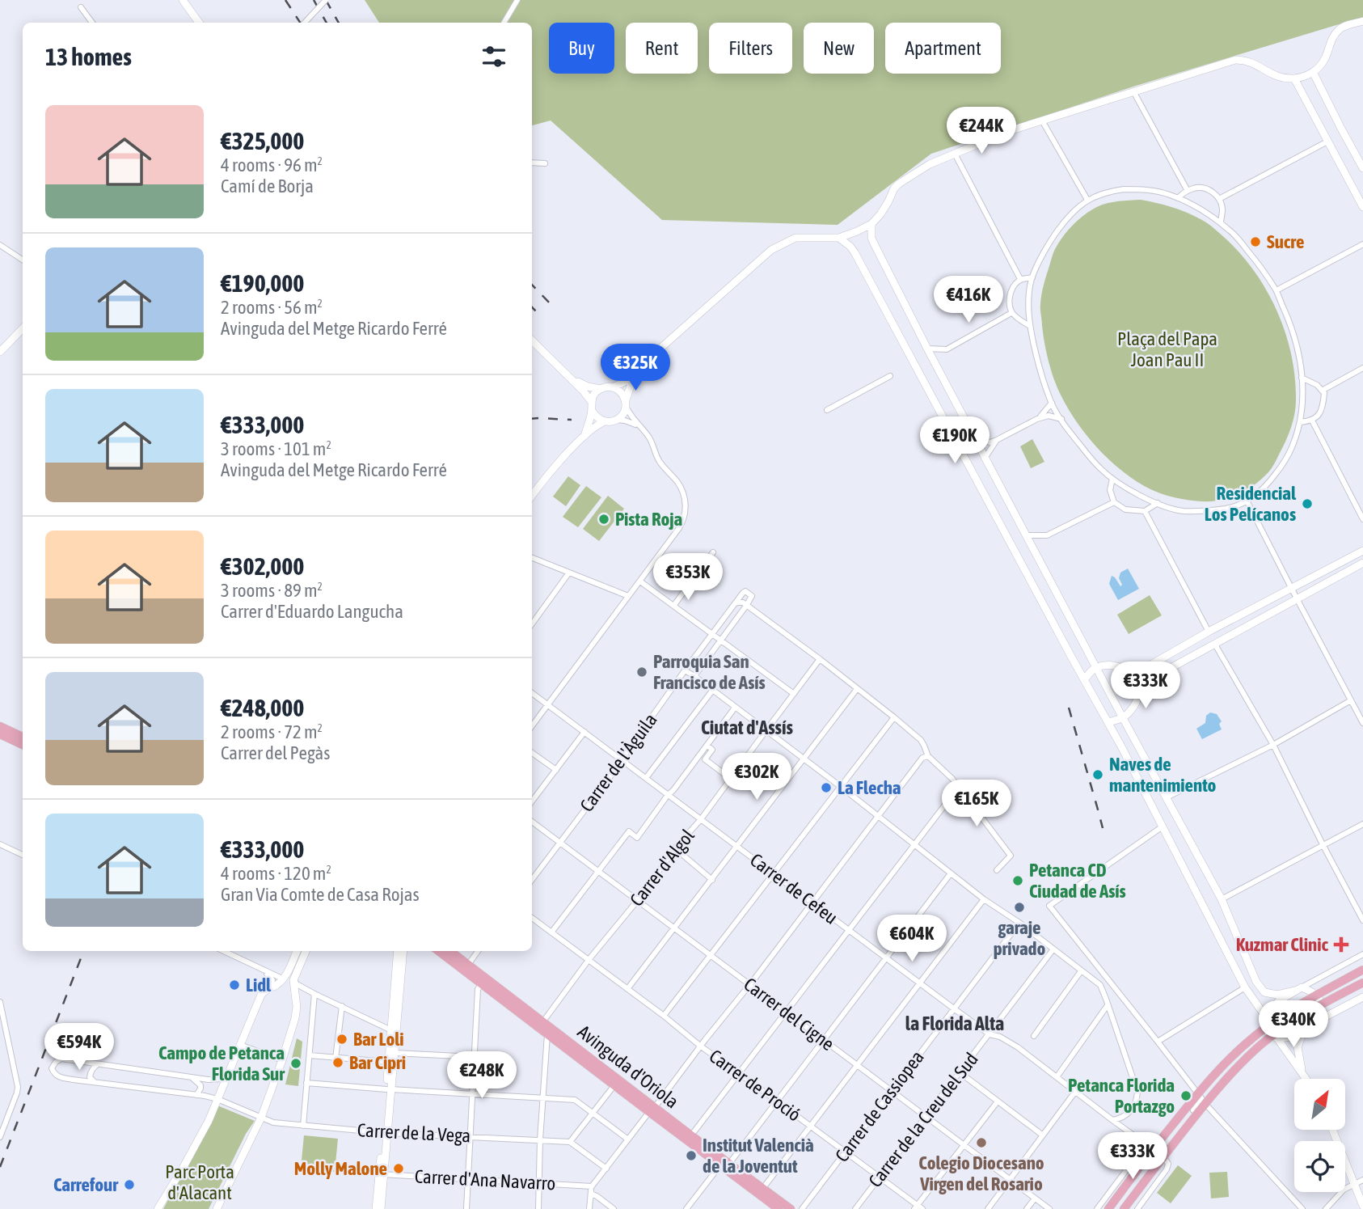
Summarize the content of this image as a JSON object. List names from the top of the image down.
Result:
{
  "streets": {
    "main road": ["Avinguda d'Oriola"],
    "street": [
      "Carrer de l'Àguila",
      "Carrer d'Algol",
      "Carrer de Cefeu",
      "Carrer del Cigne",
      "Carrer de Proció",
      "Carrer de Cassiopea",
      "Carrer de la Creu del Sud",
      "Carrer de la Vega",
      "Carrer d'Ana Navarro"
    ]
  },
  "crossings": [
    ["Carrer de l'Àguila", "Carrer de Cefeu"],
    ["Carrer de l'Àguila", "Carrer del Cigne"],
    ["Carrer d'Algol", "Carrer de Cefeu"],
    ["Carrer d'Algol", "Carrer del Cigne"],
    ["Carrer d'Algol", "Avinguda d'Oriola"],
    ["Carrer d'Algol", "Carrer de Proció"],
    ["Carrer de Cefeu", "Carrer de Cassiopea"],
    ["Carrer de Cefeu", "Carrer de la Creu del Sud"],
    ["Carrer del Cigne", "Carrer de Cassiopea"],
    ["Carrer del Cigne", "Carrer de la Creu del Sud"],
    ["Carrer de Proció", "Carrer de Cassiopea"],
    ["Carrer de Proció", "Carrer de la Creu del Sud"]
  ],
  "districts": ["Ciutat d'Assís", "la Florida Alta"],
  "parks": ["Plaça del Papa Joan Pau II", "Parc Porta d'Alacant"],
  "places": {
    "other": [
      "Sucre",
      "Residencial Los Pelícanos",
      "Pista Roja",
      "Parroquia San Francisco de Asís",
      "Naves de mantenimiento",
      "La Flecha",
      "Petanca CD Ciudad de Asís",
      "garaje privado",
      "Lidl",
      "Bar Loli",
      "Bar Cipri",
      "Campo de Petanca Florida Sur",
      "Petanca Florida Portazgo",
      "Colegio Diocesano Virgen del Rosario",
      "Institut Valencià de la Joventut",
      "Molly Malone",
      "Carrefour"
    ],
    "health": ["Kuzmar Clinic"]
  },
  "north": "top right",
  "page": {
    "chip": [
      "Buy",
      "Rent",
      "Filters",
      "New",
      "Apartment"
    ],
    "heading": "13 homes",
    "list": [
      {
        "name": "€325,000",
        "note": "4 rooms · 96 m² · Camí de Borja"
      },
      {
        "name": "€190,000",
        "note": "2 rooms · 56 m² · Avinguda del Metge Ricardo Ferré"
      },
      {
        "name": "€333,000",
        "note": "3 rooms · 101 m² · Avinguda del Metge Ricardo Ferré"
      },
      {
        "name": "€302,000",
        "note": "3 rooms · 89 m² · Carrer d'Eduardo Langucha"
      },
      {
        "name": "€248,000",
        "note": "2 rooms · 72 m² · Carrer del Pegàs"
      },
      {
        "name": "€333,000",
        "note": "4 rooms · 120 m² · Gran Via Comte de Casa Rojas"
      }
    ],
    "price": [
      "€244K",
      "€416K",
      "€325K",
      "€190K",
      "€353K",
      "€333K",
      "€302K",
      "€165K",
      "€604K",
      "€340K",
      "€594K",
      "€248K",
      "€333K"
    ]
  }
}
